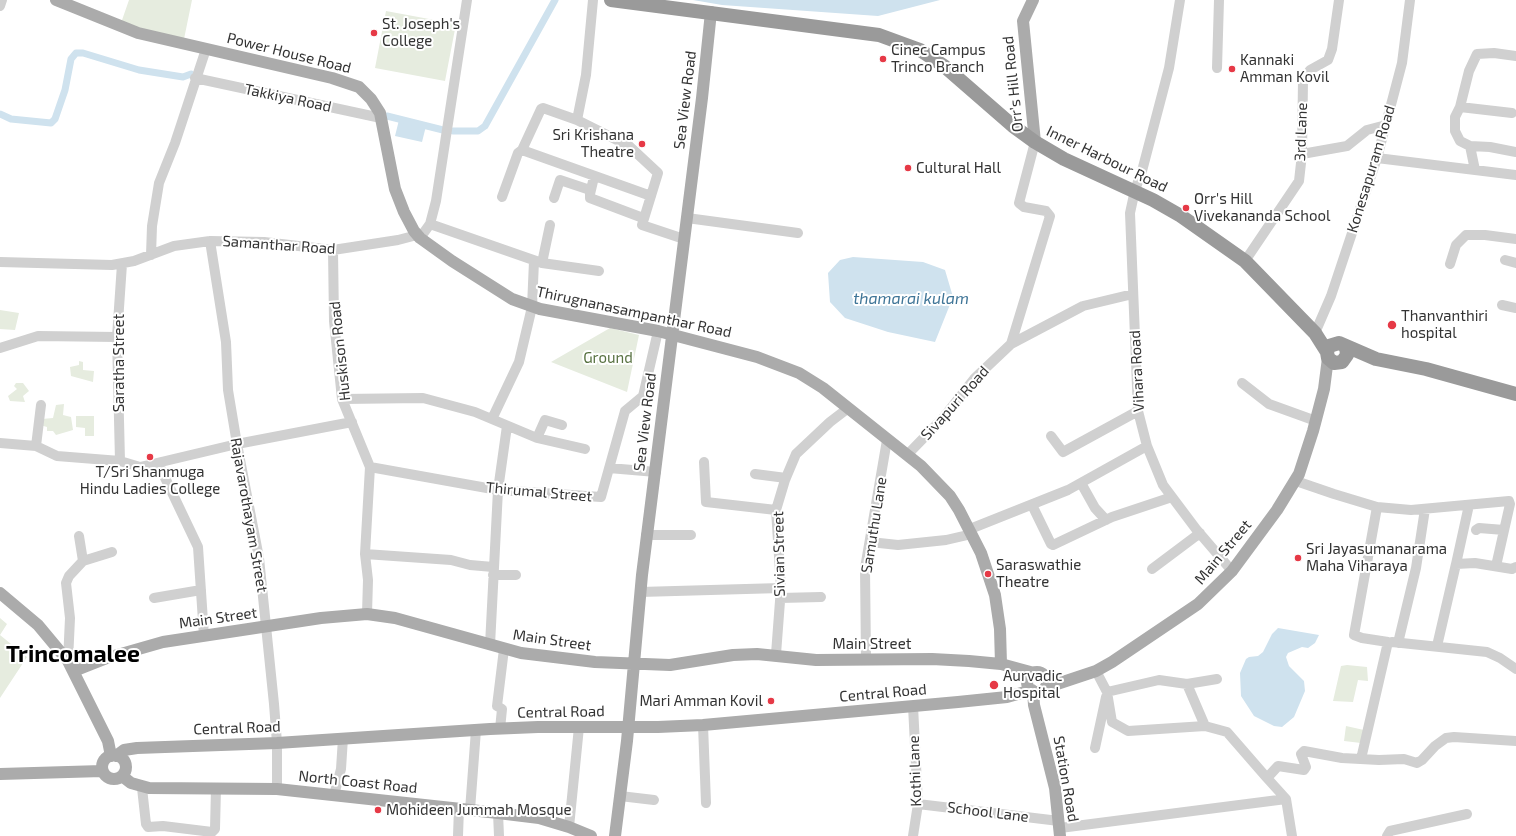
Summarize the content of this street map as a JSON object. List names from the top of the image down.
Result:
{
  "streets": {
    "highway": ["Inner Harbour Road"],
    "main road": [
      "Power House Road",
      "Orr’s Hill Road",
      "Sea View Road",
      "Thirugnanasampanthar Road",
      "Main Street",
      "Central Road",
      "Station Road",
      "North Coast Road"
    ],
    "street": [
      "Takkiya Road",
      "3rd Lane",
      "Konesapuram Road",
      "Samanthar Road",
      "Huskison Road",
      "Saratha Street",
      "Vihara Road",
      "Sivapuri Road",
      "Thirumal Street",
      "Rajavarothayam Street",
      "Samuthu Lane",
      "Sivian Street",
      "Kothi Lane",
      "School Lane"
    ]
  },
  "crossings": [
    ["Power House Road", "Takkiya Road"],
    ["Power House Road", "Samanthar Road"],
    ["Power House Road", "Thirugnanasampanthar Road"],
    ["Orr’s Hill Road", "Inner Harbour Road"],
    ["Sea View Road", "Inner Harbour Road"],
    ["Sea View Road", "Thirugnanasampanthar Road"],
    ["Sea View Road", "Main Street"],
    ["Sea View Road", "Central Road"],
    ["3rd Lane", "Inner Harbour Road"],
    ["Inner Harbour Road", "Konesapuram Road"],
    ["Inner Harbour Road", "Vihara Road"],
    ["Inner Harbour Road", "Main Street"],
    ["Samanthar Road", "Thirugnanasampanthar Road"],
    ["Samanthar Road", "Huskison Road"],
    ["Samanthar Road", "Saratha Street"],
    ["Samanthar Road", "Rajavarothayam Street"],
    ["Thirugnanasampanthar Road", "Sivapuri Road"],
    ["Thirugnanasampanthar Road", "Thirumal Street"],
    ["Thirugnanasampanthar Road", "Samuthu Lane"],
    ["Thirugnanasampanthar Road", "Main Street"],
    ["Thirugnanasampanthar Road", "Sivian Street"],
    ["Huskison Road", "Thirumal Street"],
    ["Huskison Road", "Main Street"],
    ["Vihara Road", "Sivapuri Road"],
    ["Vihara Road", "Main Street"],
    ["Rajavarothayam Street", "Main Street"],
    ["Rajavarothayam Street", "Central Road"],
    ["Rajavarothayam Street", "North Coast Road"],
    ["Samuthu Lane", "Main Street"],
    ["Main Street", "Sivian Street"],
    ["Main Street", "Central Road"],
    ["Main Street", "Station Road"],
    ["Central Road", "Kothi Lane"],
    ["Central Road", "Station Road"],
    ["Central Road", "North Coast Road"],
    ["Kothi Lane", "School Lane"],
    ["Station Road", "School Lane"]
  ],
  "districts": ["Trincomalee"],
  "water": ["thamarai kulam"],
  "parks": ["Ground"],
  "places": [
    "St. Joseph's College",
    "Cinec Campus Trinco Branch",
    "Kannaki Amman Kovil",
    "Sri Krishana Theatre",
    "Cultural Hall",
    "Orr's Hill Vivekananda School",
    "Thanvanthiri hospital",
    "T/Sri Shanmuga Hindu Ladies College",
    "Sri Jayasumanarama Maha Viharaya",
    "Saraswathie Theatre",
    "Aurvadic Hospital",
    "Mari Amman Kovil",
    "Mohideen Jummah Mosque"
  ]
}
